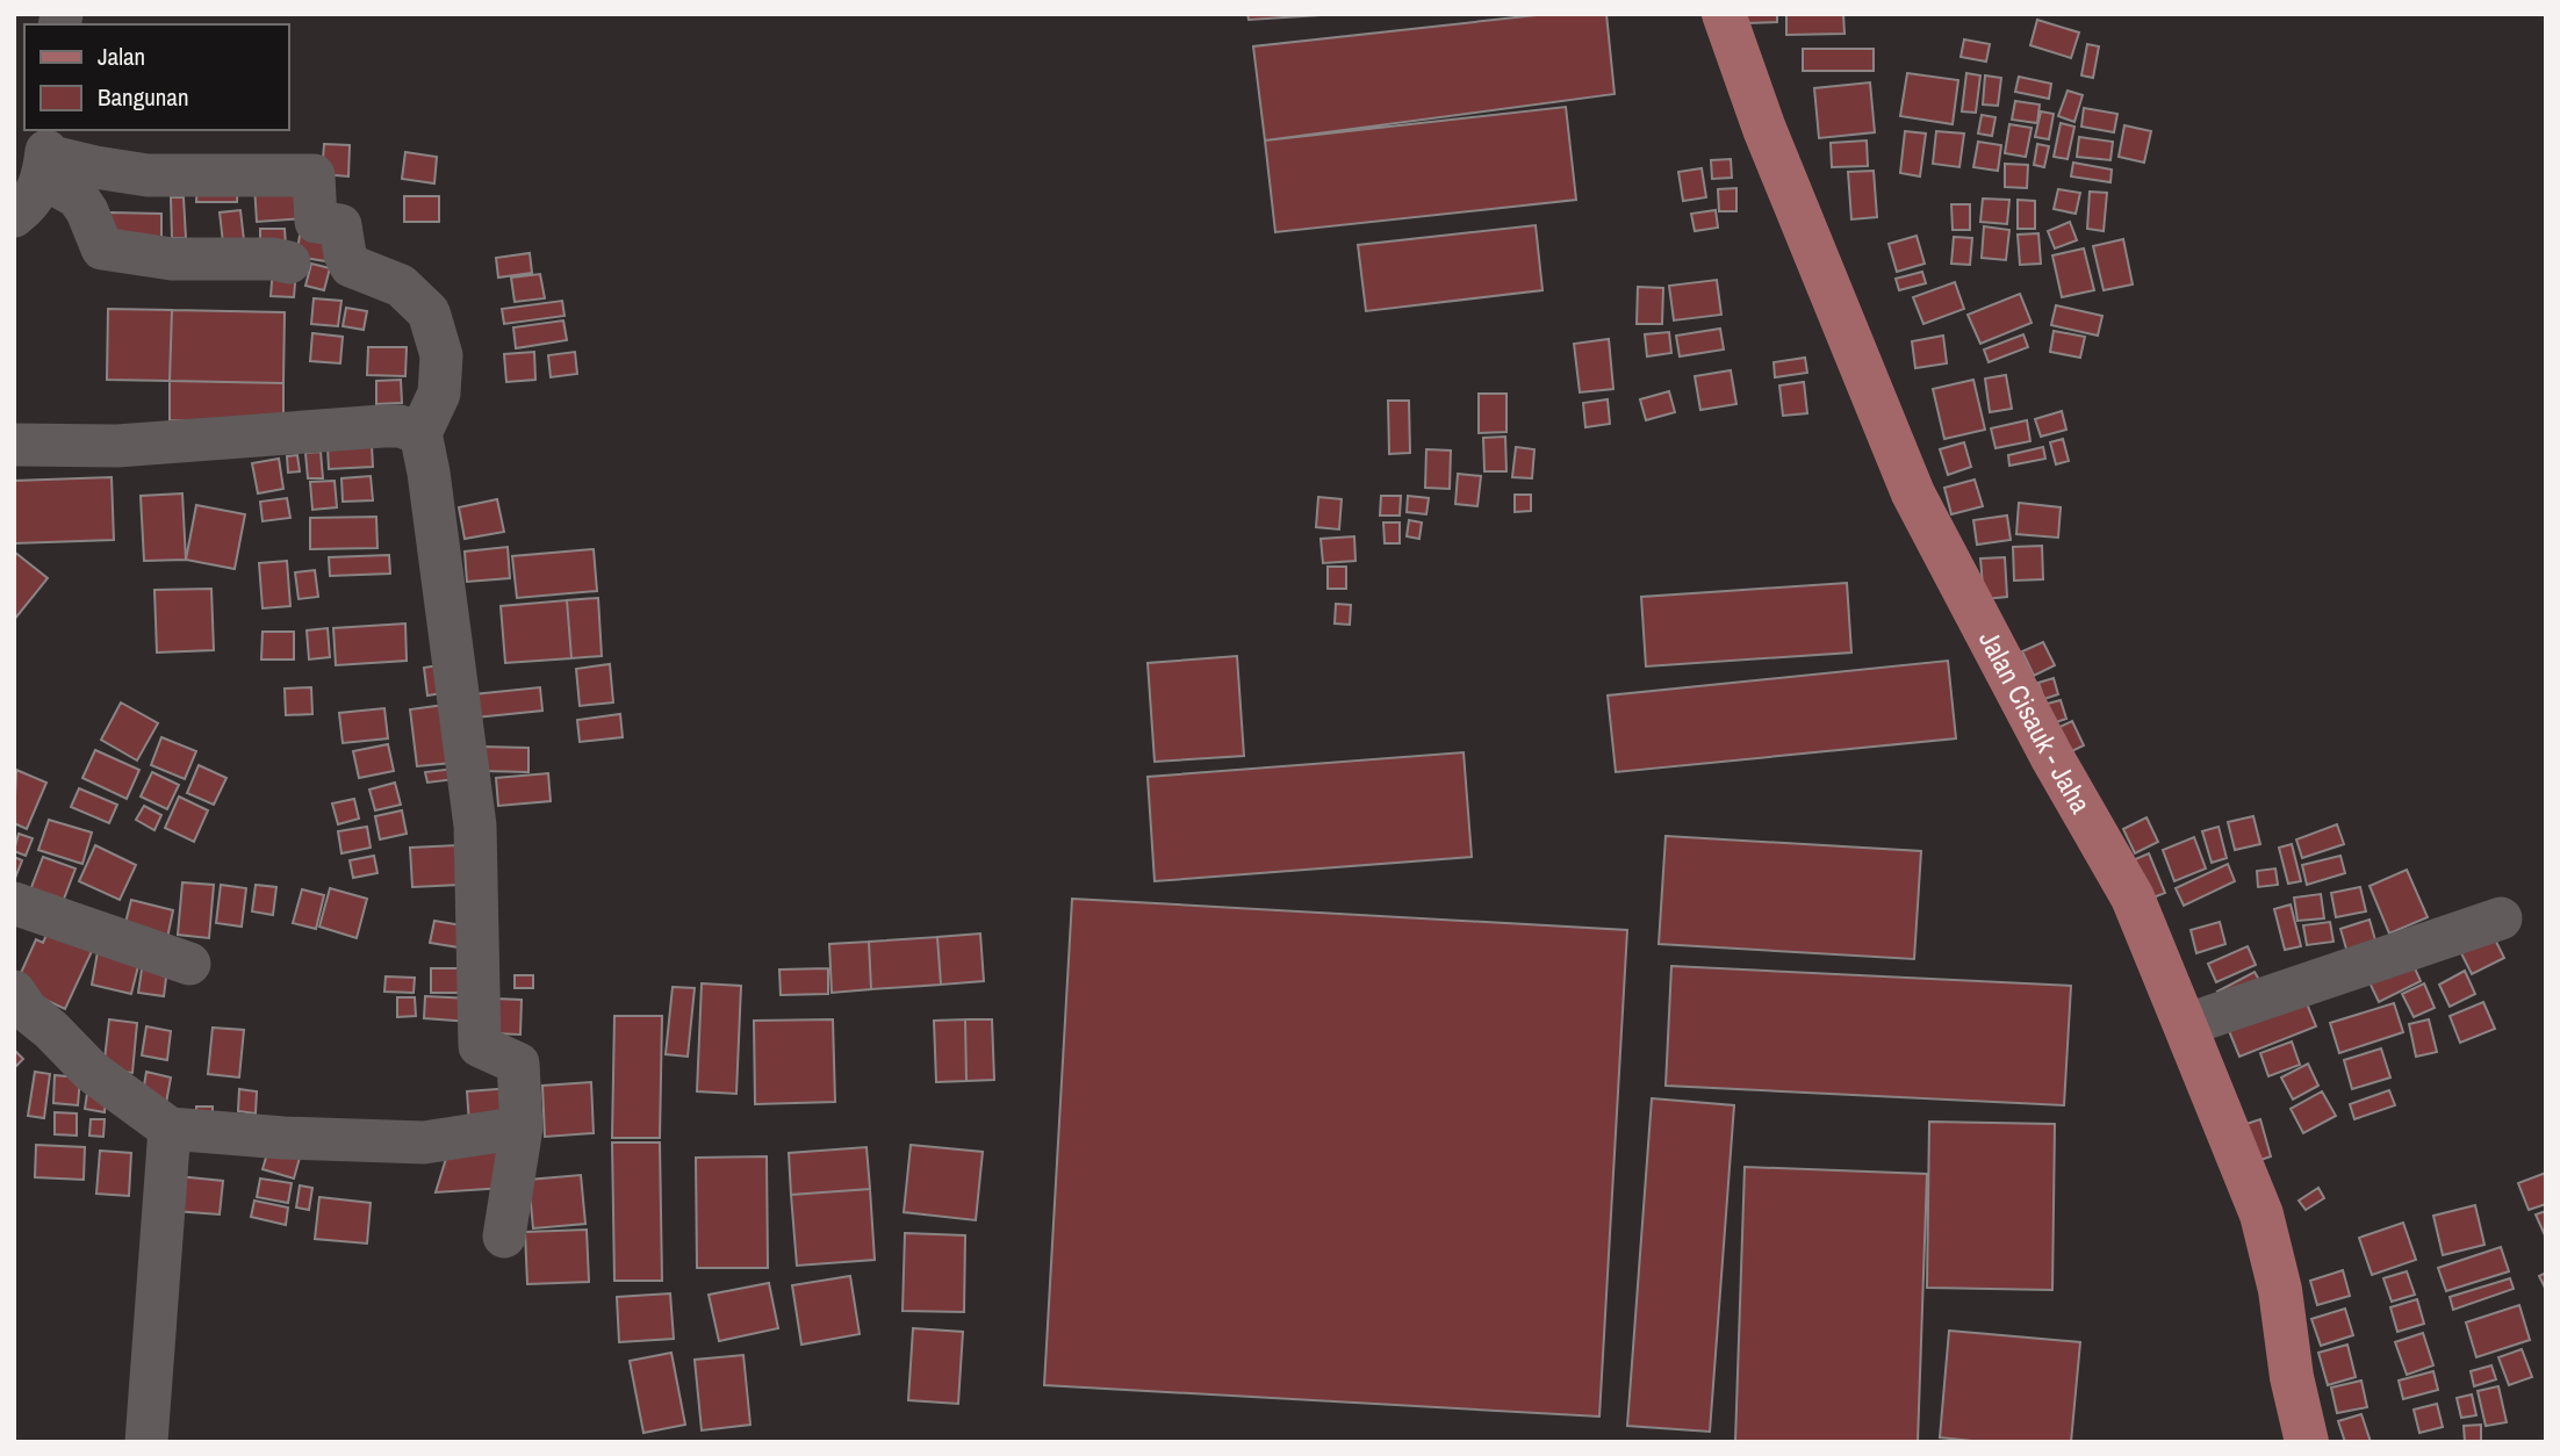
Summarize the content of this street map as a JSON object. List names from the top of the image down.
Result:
{
  "streets": {
    "main road": ["Jalan Cisauk - Jaha"]
  },
  "legend": ["Jalan", "Bangunan"]
}
